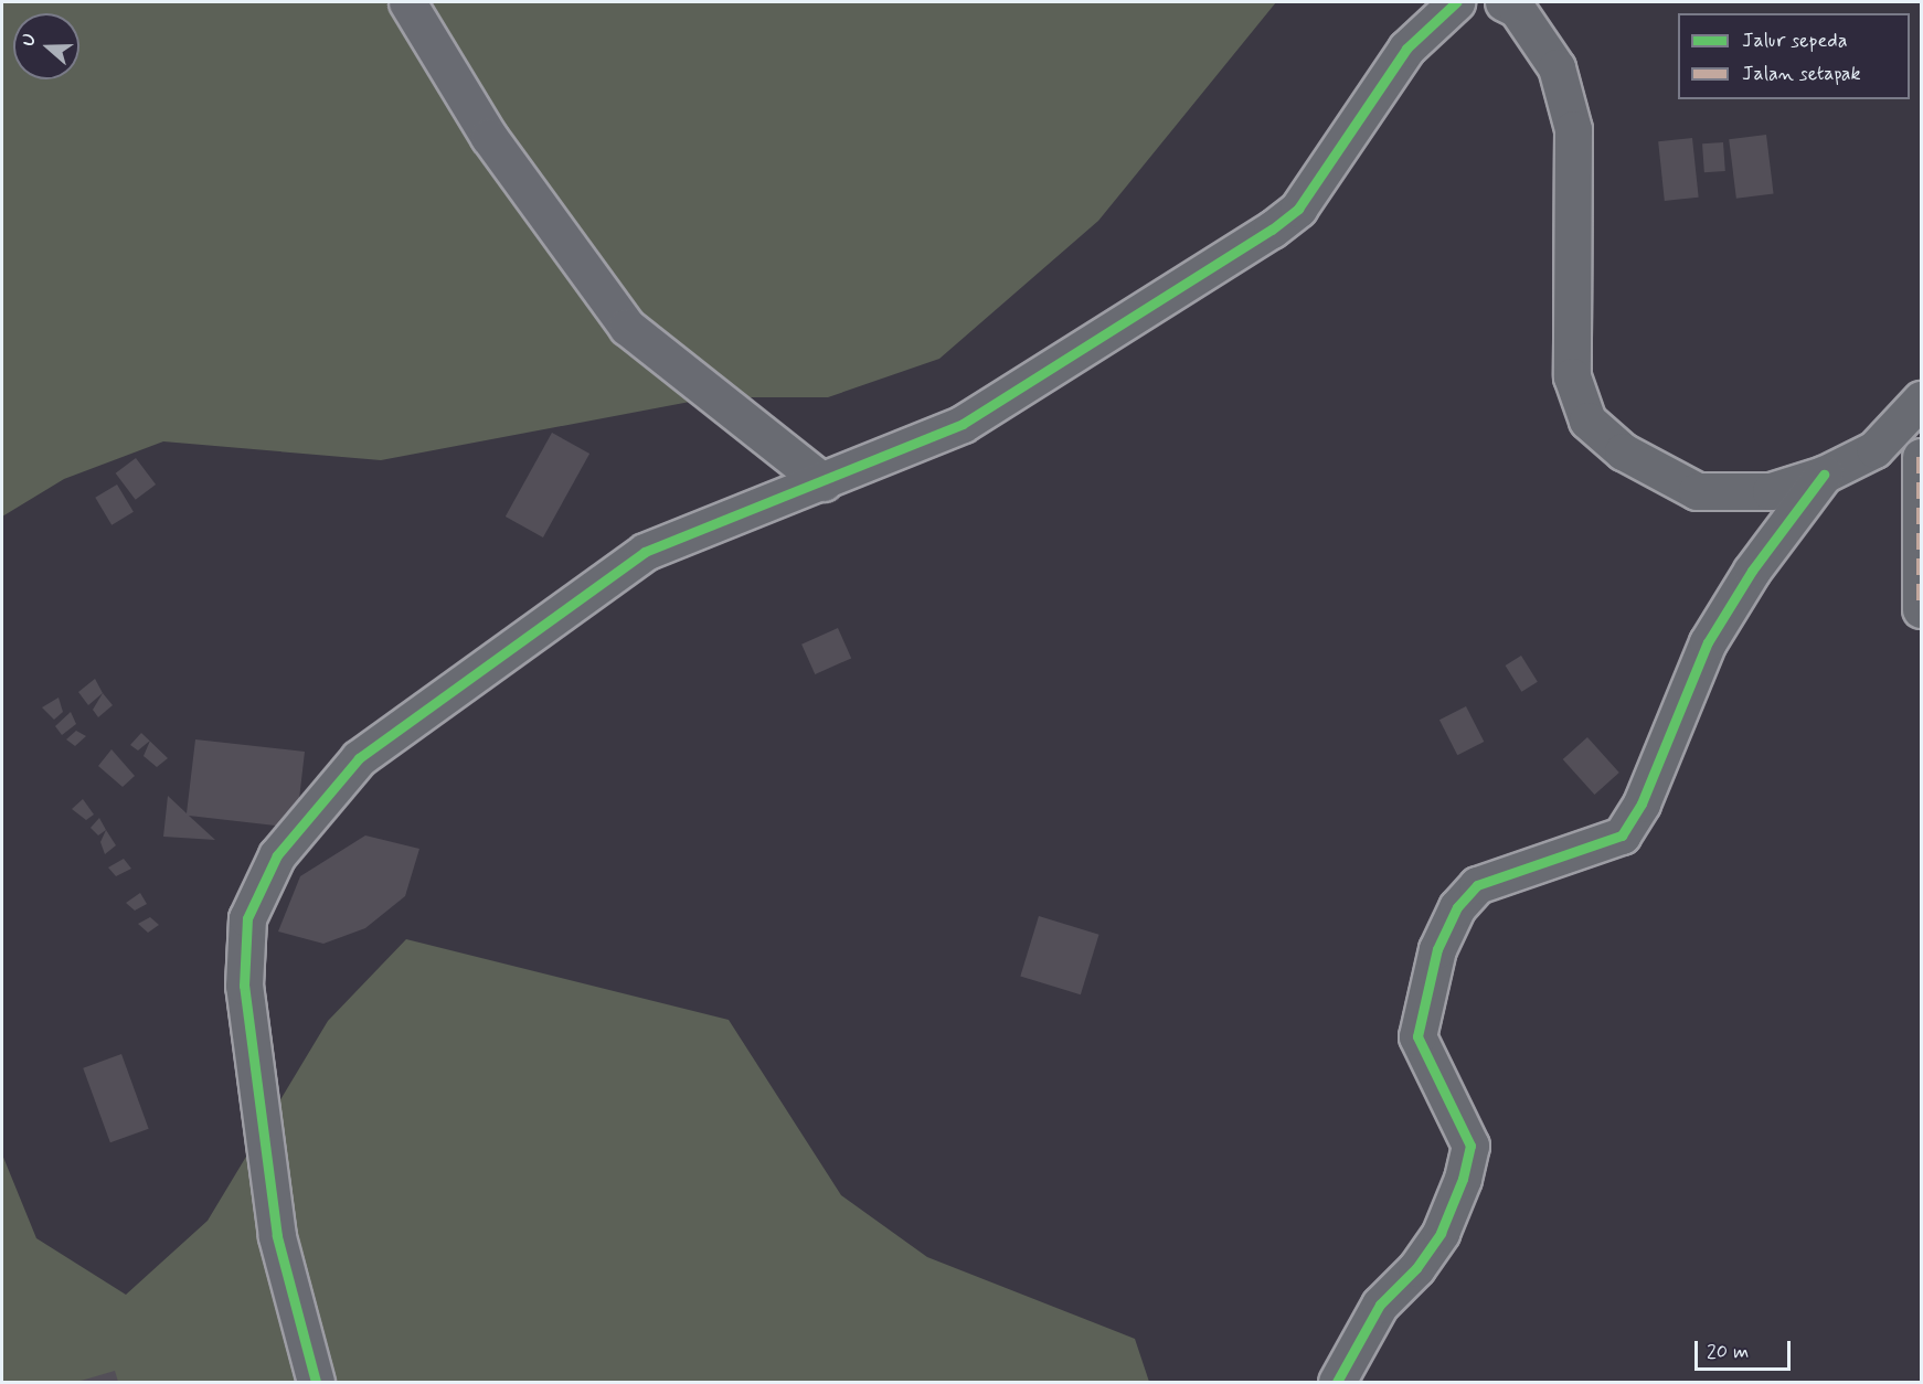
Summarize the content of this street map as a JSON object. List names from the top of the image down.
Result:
{
  "legend": ["Jalur sepeda", "Jalan setapak"],
  "scale_bar": "20 m",
  "north": "left"
}
